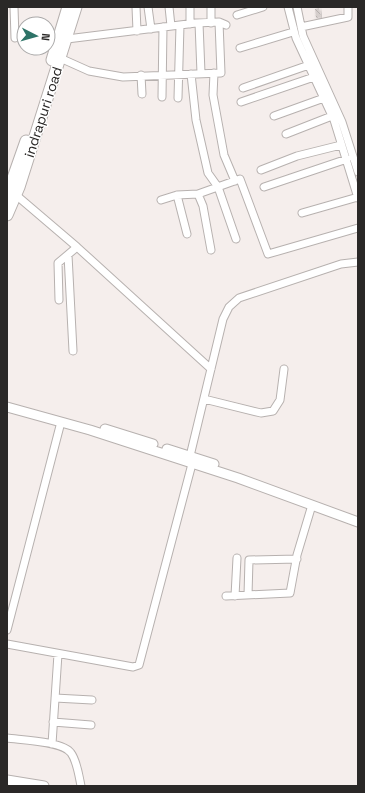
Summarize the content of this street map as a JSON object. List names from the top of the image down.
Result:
{
  "streets": {
    "main road": ["indrapuri road"]
  },
  "north": "right"
}
